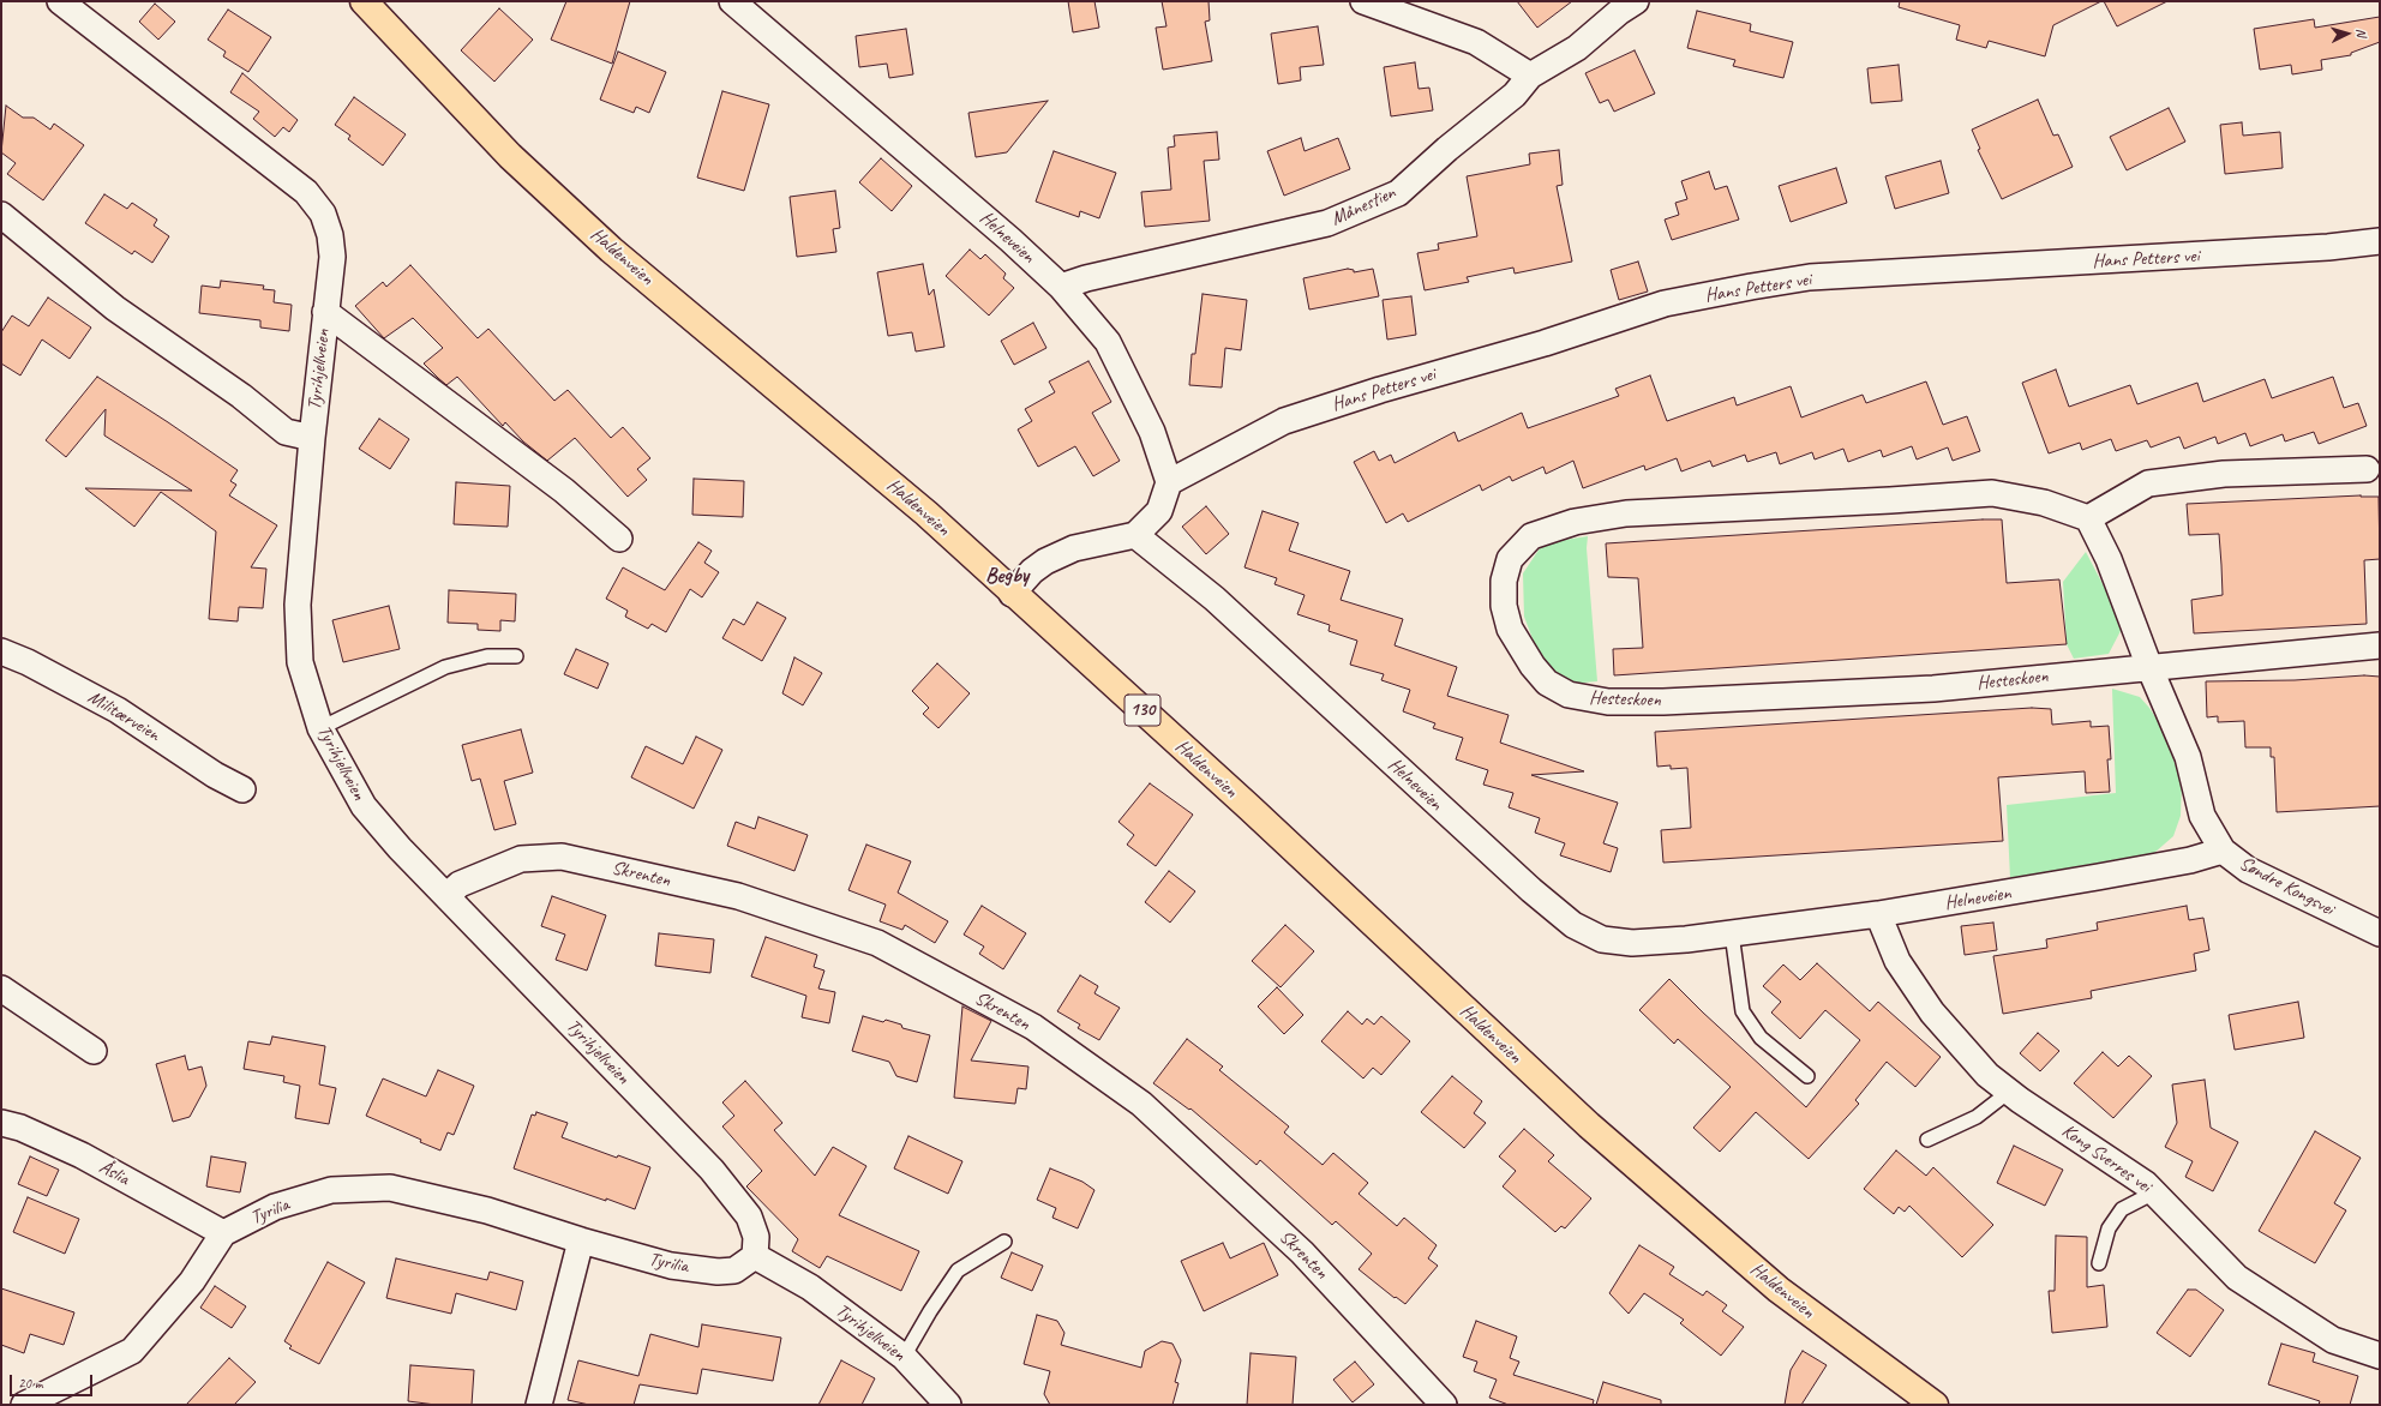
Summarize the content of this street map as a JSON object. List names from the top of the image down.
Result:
{
  "streets": {
    "main road": ["Haldenveien", "130"],
    "street": [
      "Månestien",
      "Helneveien",
      "Hans Petters vei",
      "Tyrihjellveien",
      "Hesteskoen",
      "Militærveien",
      "Skrenten",
      "Søndre Kongsvei",
      "Kong Sverres vei",
      "Åslia",
      "Tyrilia"
    ]
  },
  "crossings": [
    ["Månestien", "Helneveien"],
    ["Helneveien", "Hans Petters vei"],
    ["Helneveien", "Søndre Kongsvei"],
    ["Helneveien", "Kong Sverres vei"],
    ["Tyrihjellveien", "Skrenten"],
    ["Tyrihjellveien", "Tyrilia"],
    ["Åslia", "Tyrilia"]
  ],
  "districts": ["Begby"],
  "scale_bar": "20 m",
  "north": "right"
}
